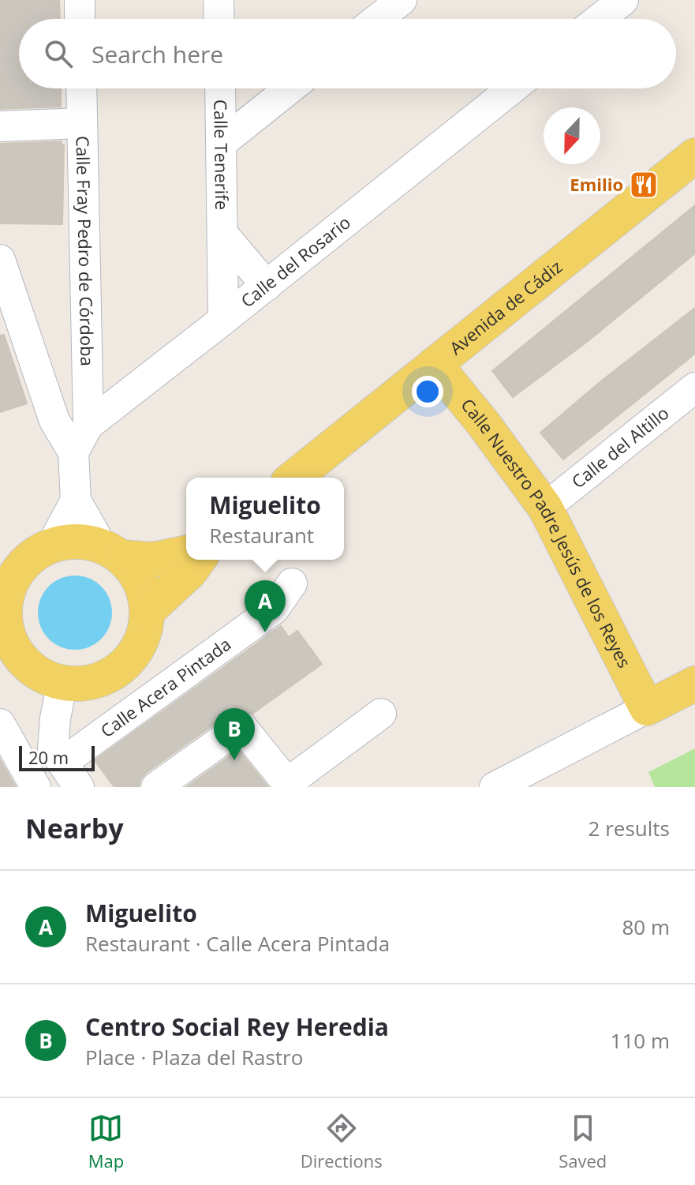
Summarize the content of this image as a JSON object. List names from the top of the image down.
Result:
{
  "streets": {
    "main road": ["Avenida de Cádiz", "Calle Nuestro Padre Jesús de los Reyes"],
    "street": [
      "Calle Tenerife",
      "Calle Fray Pedro de Córdoba",
      "Calle del Rosario",
      "Calle del Altillo",
      "Calle Acera Pintada"
    ]
  },
  "crossings": [
    ["Calle Tenerife", "Calle del Rosario"],
    ["Calle Fray Pedro de Córdoba", "Calle del Rosario"],
    ["Avenida de Cádiz", "Calle Nuestro Padre Jesús de los Reyes"],
    ["Calle del Altillo", "Calle Nuestro Padre Jesús de los Reyes"]
  ],
  "places": {
    "restaurant": ["Emilio"]
  },
  "scale_bar": "20 m",
  "north": "bottom",
  "page": {
    "search": "Search here",
    "popup": ["Miguelito", "Restaurant"],
    "pins": ["A", "B"],
    "scale": "20 m",
    "heading": ["Nearby", "2 results"],
    "list": [
      {
        "mark": "A",
        "name": "Miguelito",
        "note": "Restaurant · Calle Acera Pintada",
        "value": "80 m"
      },
      {
        "mark": "B",
        "name": "Centro Social Rey Heredia",
        "note": "Place · Plaza del Rastro",
        "value": "110 m"
      }
    ],
    "nav": ["Map", "Directions", "Saved"]
  }
}
